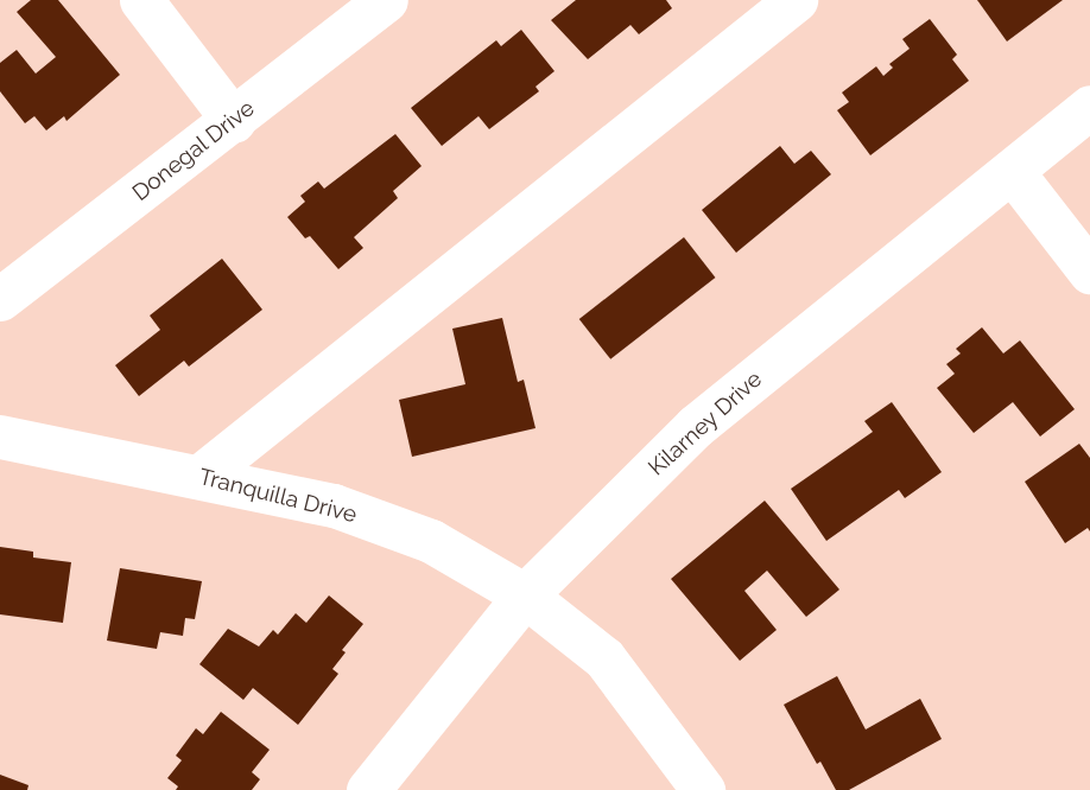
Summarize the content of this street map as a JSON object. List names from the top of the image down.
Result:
{
  "streets": {
    "street": ["Donegal Drive", "Kilarney Drive", "Tranquilla Drive"]
  },
  "crossings": [
    ["Kilarney Drive", "Tranquilla Drive"]
  ]
}
